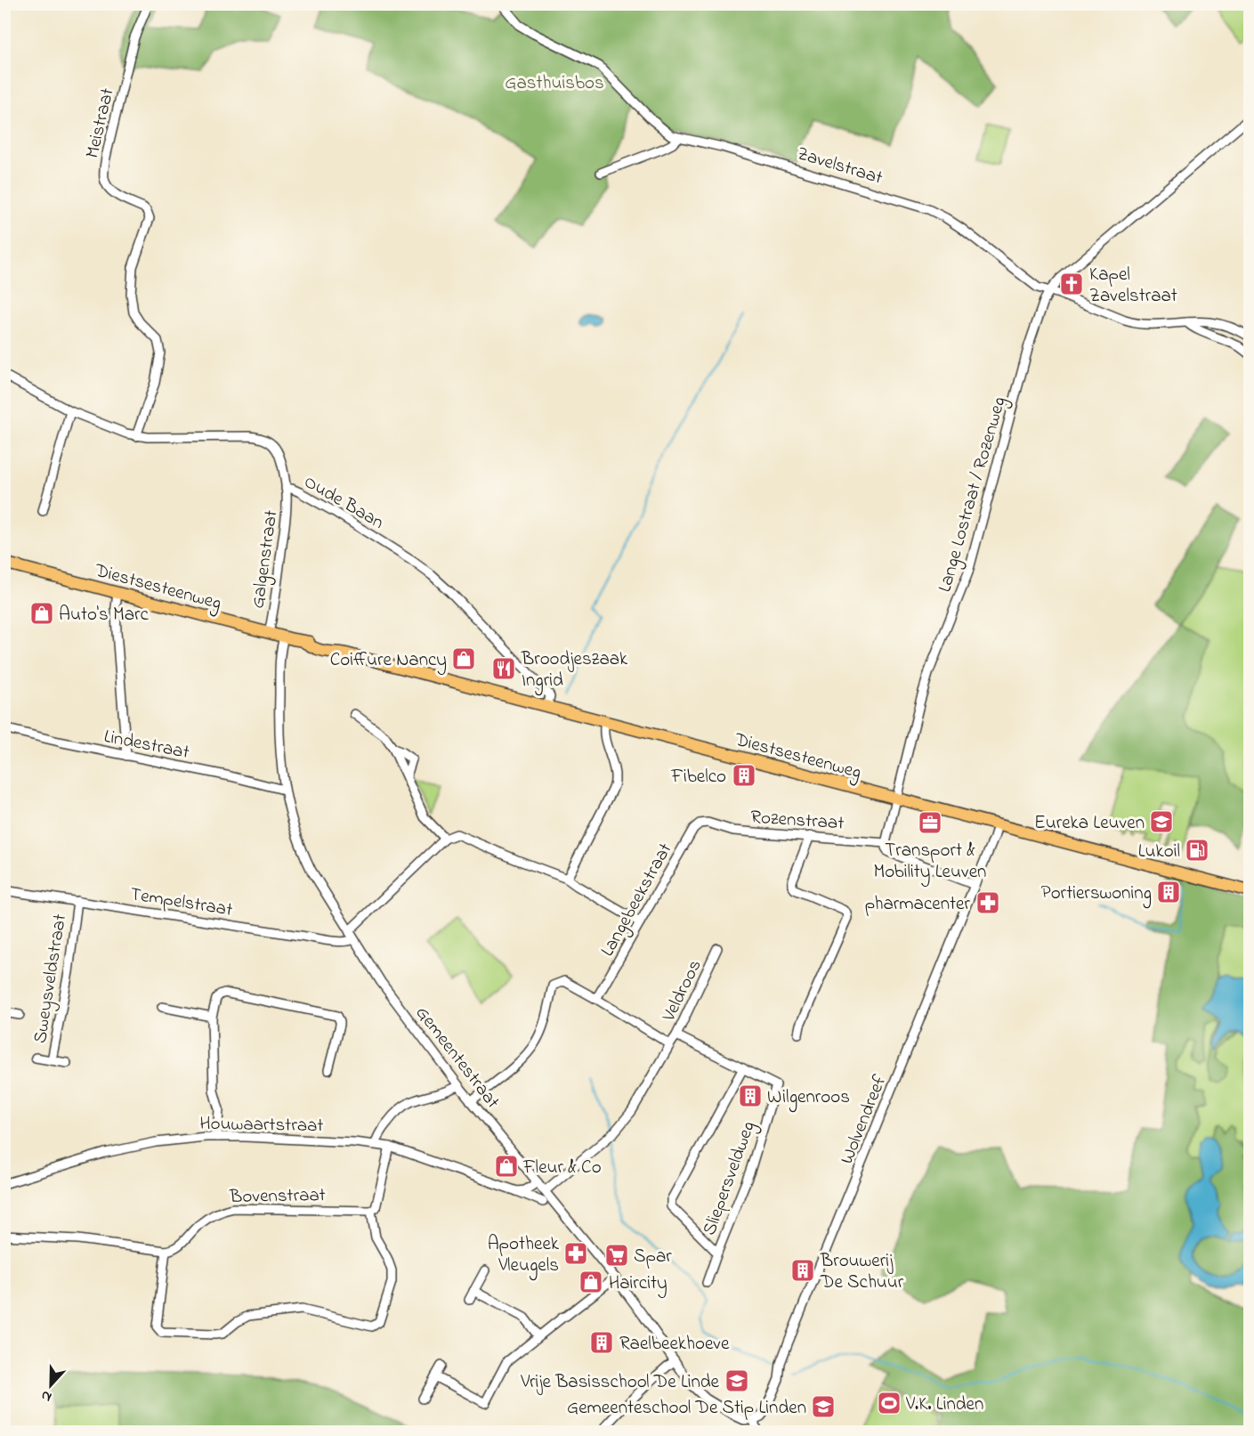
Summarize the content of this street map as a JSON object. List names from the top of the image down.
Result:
{
  "streets": {
    "main road": ["Diestsesteenweg"],
    "street": [
      "Meistraat",
      "Zavelstraat",
      "Lange Lostraat / Rozenweg",
      "Oude Baan",
      "Galgenstraat",
      "Lindestraat",
      "Rozenstraat",
      "Langebeekstraat",
      "Tempelstraat",
      "Sweysveldstraat",
      "Veldroos",
      "Gemeentestraat",
      "Wolvendreef",
      "Houwaartstraat",
      "Sliepersveldweg",
      "Bovenstraat"
    ]
  },
  "crossings": [
    ["Meistraat", "Oude Baan"],
    ["Zavelstraat", "Lange Lostraat / Rozenweg"],
    ["Lange Lostraat / Rozenweg", "Diestsesteenweg"],
    ["Oude Baan", "Galgenstraat"],
    ["Oude Baan", "Diestsesteenweg"],
    ["Galgenstraat", "Diestsesteenweg"],
    ["Diestsesteenweg", "Gemeentestraat"],
    ["Diestsesteenweg", "Wolvendreef"],
    ["Lindestraat", "Gemeentestraat"],
    ["Rozenstraat", "Langebeekstraat"],
    ["Tempelstraat", "Sweysveldstraat"],
    ["Tempelstraat", "Gemeentestraat"],
    ["Veldroos", "Gemeentestraat"],
    ["Gemeentestraat", "Wolvendreef"]
  ],
  "parks": ["Gasthuisbos"],
  "places": {
    "church": ["Kapel Zavelstraat"],
    "shop": [
      "Auto's Marc",
      "Coiffure Nancy",
      "Fleur & Co",
      "Haircity"
    ],
    "restaurant": ["Broodjeszaak Ingrid"],
    "building": [
      "Fibelco",
      "Portierswoning",
      "Wilgenroos",
      "Brouwerij De Schuur",
      "Raelbeekhoeve"
    ],
    "school or university": ["Eureka Leuven", "Vrije Basisschool De Linde", "Gemeenteschool De Stip Linden"],
    "office": ["Transport & Mobility Leuven"],
    "fuel station": ["Lukoil"],
    "pharmacy": ["pharmacenter", "Apotheek Vleugels"],
    "supermarket": ["Spar"],
    "sports": ["V.K. Linden"]
  },
  "north": "bottom"
}
